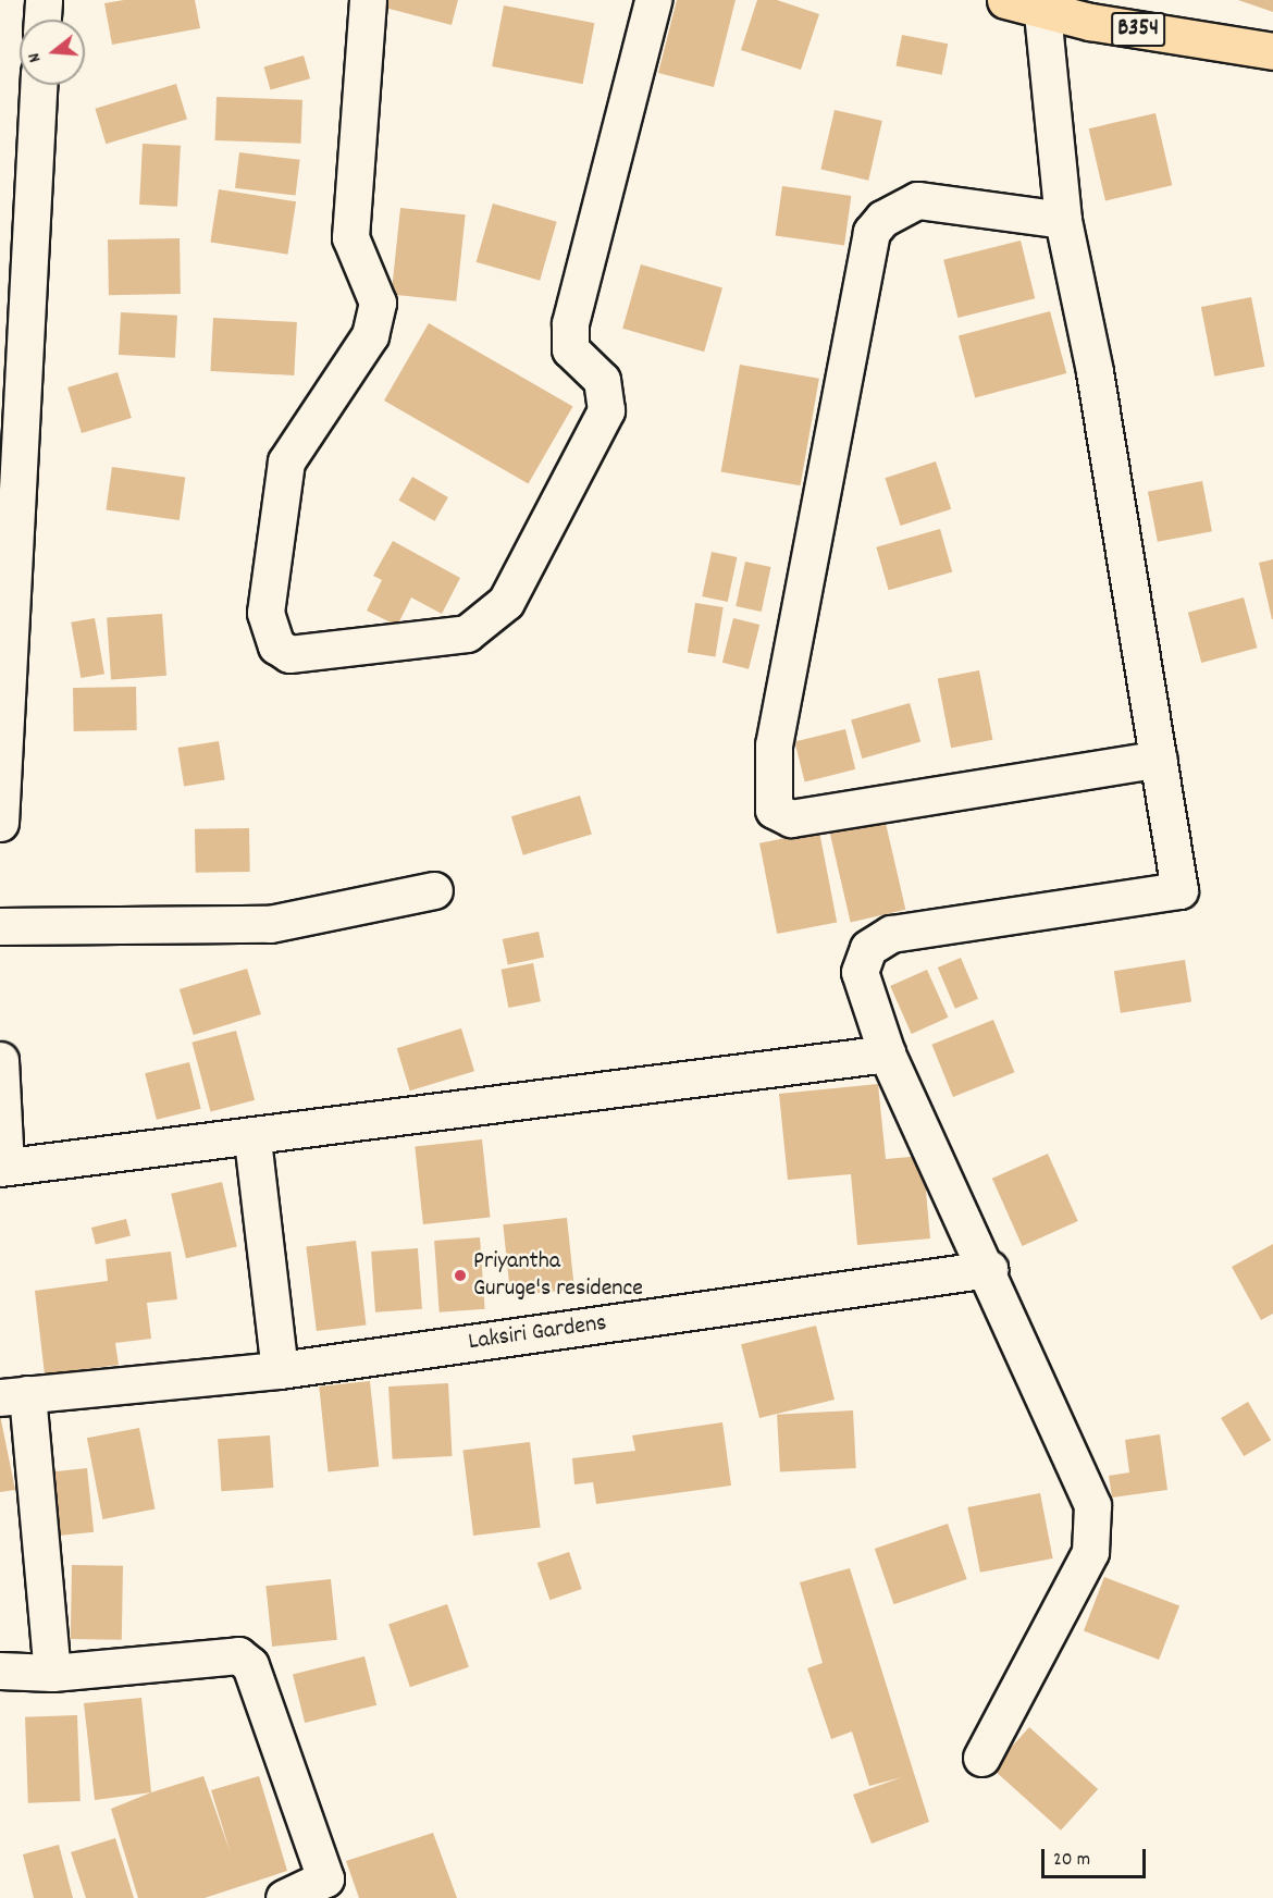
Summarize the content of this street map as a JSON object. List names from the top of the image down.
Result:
{
  "streets": {
    "main road": ["B354"],
    "street": ["Laksiri Gardens"]
  },
  "places": ["Priyantha Guruge's residence"],
  "scale_bar": "20 m",
  "north": "left"
}
